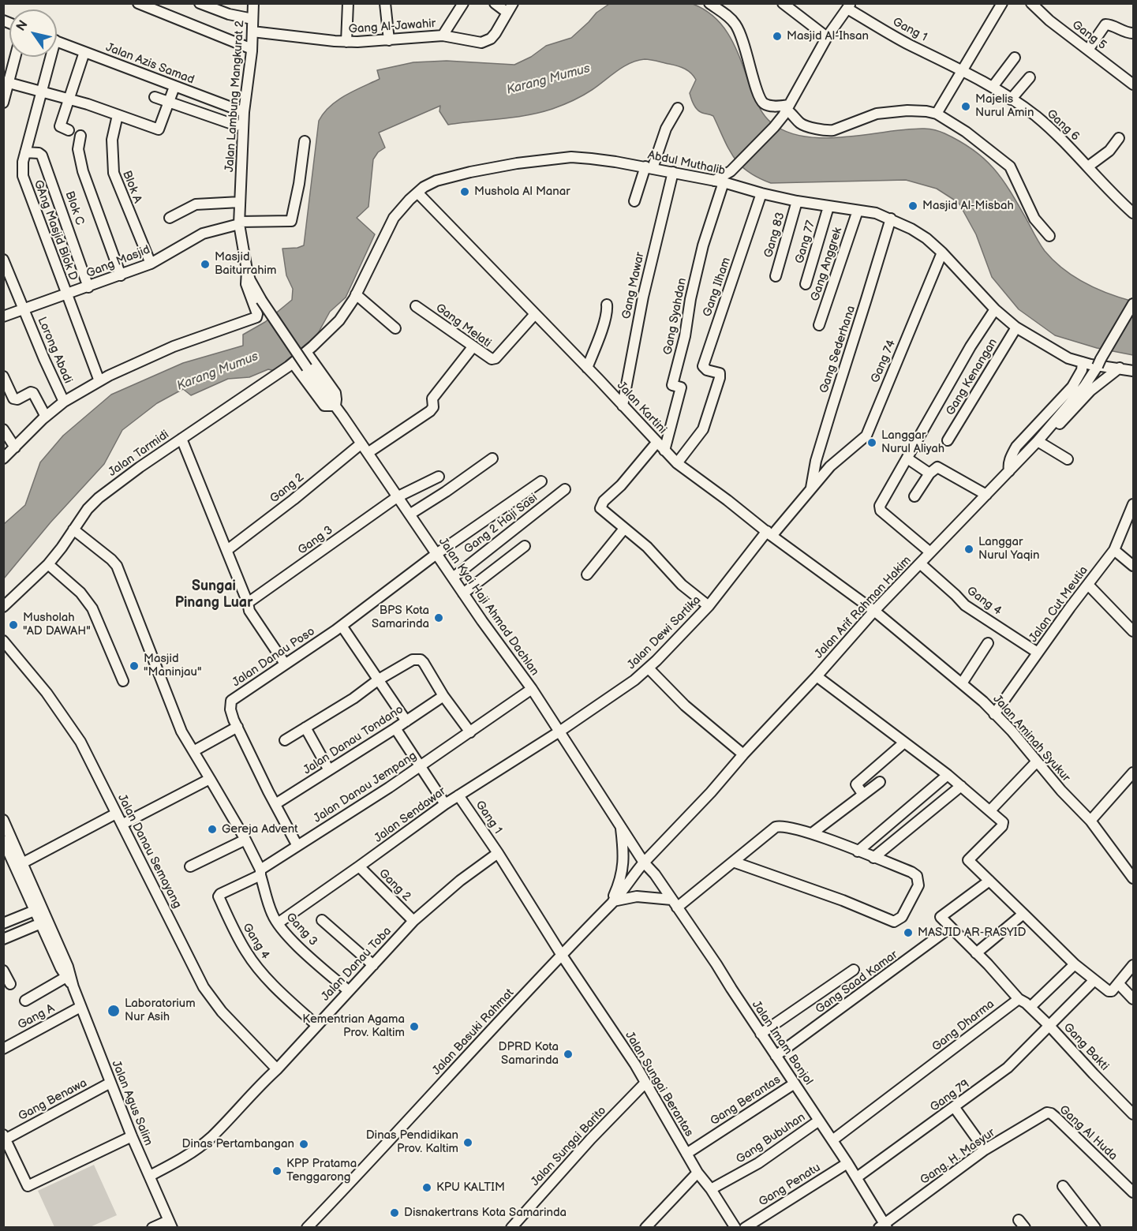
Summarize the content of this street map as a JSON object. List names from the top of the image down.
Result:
{
  "streets": {
    "street": [
      "Gang Al-Jawahir",
      "Gang 1",
      "Gang 5",
      "Jalan Azis Samad",
      "Jalan Lambung Mangkurat 2",
      "Gang 6",
      "Abdul Muthalib",
      "Blok A",
      "Blok C",
      "GAng Masjid Blok D",
      "Gang 83",
      "Gang 77",
      "Gang Masjid",
      "Gang Anggrek",
      "Gang Mawar",
      "Gang Ilham",
      "Gang Syahdan",
      "Gang Melati",
      "Gang Sederhana",
      "Lorong Abadi",
      "Gang 74",
      "Gang Kenangan",
      "Jalan Kartini",
      "Jalan Tarmidi",
      "Gang 2",
      "Gang 2 Haji Sasi",
      "Gang 3",
      "Gang 4",
      "Jalan Cut Meutia",
      "Jalan Kyai Haji Ahmad Dachlan",
      "Jalan Arif Rahman Hakim",
      "Jalan Dewi Sartika",
      "Jalan Danau Poso",
      "Jalan Aminah Syukur",
      "Jalan Danau Tondano",
      "Jalan Danau Jempang",
      "Jalan Sendawar",
      "Jalan Danau Semayang",
      "Jalan Danau Toba",
      "Gang Saad Kamar",
      "Gang A",
      "Gang Dharma",
      "Jalan Basuki Rahmat",
      "Jalan Imam Bonjol",
      "Gang Bakti",
      "Jalan Sungai Berantas",
      "Gang 79",
      "Gang Benawa",
      "Gang Berantas",
      "Jalan Agus Salim",
      "Gang Al Huda",
      "Gang Bubuhan",
      "Jalan Sungai Barito",
      "Gang. H. Masyur",
      "Gang Penatu"
    ]
  },
  "crossings": [
    ["Gang Al-Jawahir", "Jalan Lambung Mangkurat 2"],
    ["Gang 1", "Gang 6"],
    ["Gang 1", "Jalan Sendawar"],
    ["Gang 1", "Jalan Danau Toba"],
    ["Jalan Azis Samad", "Jalan Lambung Mangkurat 2"],
    ["Jalan Lambung Mangkurat 2", "Gang Masjid"],
    ["Jalan Lambung Mangkurat 2", "Jalan Kyai Haji Ahmad Dachlan"],
    ["Abdul Muthalib", "Gang 83"],
    ["Abdul Muthalib", "Gang 77"],
    ["Abdul Muthalib", "Gang Anggrek"],
    ["Abdul Muthalib", "Gang Mawar"],
    ["Abdul Muthalib", "Gang Ilham"],
    ["Abdul Muthalib", "Gang Syahdan"],
    ["Abdul Muthalib", "Gang Sederhana"],
    ["Abdul Muthalib", "Gang 74"],
    ["Abdul Muthalib", "Gang Kenangan"],
    ["Abdul Muthalib", "Jalan Kartini"],
    ["Abdul Muthalib", "Jalan Tarmidi"],
    ["Abdul Muthalib", "Jalan Arif Rahman Hakim"],
    ["Blok A", "Gang Masjid"],
    ["Blok C", "GAng Masjid Blok D"],
    ["Blok C", "Gang Masjid"],
    ["GAng Masjid Blok D", "Gang Masjid"],
    ["Gang Masjid", "Lorong Abadi"],
    ["Gang Mawar", "Jalan Kartini"],
    ["Gang Ilham", "Jalan Kartini"],
    ["Gang Syahdan", "Jalan Kartini"],
    ["Gang Melati", "Jalan Kartini"],
    ["Gang Sederhana", "Gang 74"],
    ["Jalan Kartini", "Jalan Arif Rahman Hakim"],
    ["Jalan Kartini", "Jalan Dewi Sartika"],
    ["Jalan Kartini", "Jalan Aminah Syukur"],
    ["Gang 2", "Jalan Kyai Haji Ahmad Dachlan"],
    ["Gang 2", "Jalan Sendawar"],
    ["Gang 2", "Jalan Danau Toba"],
    ["Gang 2 Haji Sasi", "Jalan Kyai Haji Ahmad Dachlan"],
    ["Gang 3", "Gang 4"],
    ["Gang 3", "Jalan Kyai Haji Ahmad Dachlan"],
    ["Gang 3", "Jalan Danau Jempang"],
    ["Gang 3", "Jalan Sendawar"],
    ["Gang 3", "Jalan Danau Toba"],
    ["Gang 4", "Jalan Cut Meutia"],
    ["Gang 4", "Jalan Arif Rahman Hakim"],
    ["Gang 4", "Jalan Danau Jempang"],
    ["Gang 4", "Jalan Danau Toba"],
    ["Jalan Cut Meutia", "Jalan Aminah Syukur"],
    ["Jalan Kyai Haji Ahmad Dachlan", "Jalan Arif Rahman Hakim"],
    ["Jalan Kyai Haji Ahmad Dachlan", "Jalan Dewi Sartika"],
    ["Jalan Kyai Haji Ahmad Dachlan", "Jalan Danau Poso"],
    ["Jalan Kyai Haji Ahmad Dachlan", "Jalan Danau Jempang"],
    ["Jalan Kyai Haji Ahmad Dachlan", "Jalan Sendawar"],
    ["Jalan Kyai Haji Ahmad Dachlan", "Jalan Basuki Rahmat"],
    ["Jalan Kyai Haji Ahmad Dachlan", "Jalan Imam Bonjol"],
    ["Jalan Arif Rahman Hakim", "Jalan Aminah Syukur"],
    ["Jalan Arif Rahman Hakim", "Jalan Basuki Rahmat"],
    ["Jalan Arif Rahman Hakim", "Jalan Imam Bonjol"],
    ["Jalan Dewi Sartika", "Jalan Sendawar"],
    ["Jalan Danau Poso", "Jalan Danau Tondano"],
    ["Jalan Danau Poso", "Jalan Danau Jempang"],
    ["Jalan Danau Semayang", "Jalan Danau Toba"],
    ["Jalan Danau Toba", "Jalan Agus Salim"],
    ["Gang Saad Kamar", "Jalan Imam Bonjol"],
    ["Gang A", "Jalan Agus Salim"],
    ["Gang Dharma", "Jalan Imam Bonjol"],
    ["Gang Dharma", "Gang Bakti"],
    ["Jalan Basuki Rahmat", "Jalan Imam Bonjol"],
    ["Jalan Basuki Rahmat", "Jalan Sungai Berantas"],
    ["Jalan Imam Bonjol", "Gang 79"],
    ["Jalan Imam Bonjol", "Gang Berantas"],
    ["Jalan Imam Bonjol", "Gang Bubuhan"],
    ["Jalan Imam Bonjol", "Gang. H. Masyur"],
    ["Jalan Imam Bonjol", "Gang Penatu"],
    ["Gang Bakti", "Gang 79"],
    ["Jalan Sungai Berantas", "Gang Berantas"],
    ["Jalan Sungai Berantas", "Gang Bubuhan"],
    ["Jalan Sungai Berantas", "Jalan Sungai Barito"],
    ["Gang Benawa", "Jalan Agus Salim"],
    ["Gang Al Huda", "Gang. H. Masyur"]
  ],
  "districts": ["Sungai Pinang Luar"],
  "water": ["Karang Mumus"],
  "places": [
    "Masjid Al-Ihsan",
    "Majelis Nurul Amin",
    "Mushola Al Manar",
    "Masjid Al-Misbah",
    "Masjid Baiturrahim",
    "Langgar Nurul Aliyah",
    "Langgar Nurul Yaqin",
    "BPS Kota Samarinda",
    "Musholah \"AD DAWAH\"",
    "Masjid \"Maninjau\"",
    "Gereja Advent",
    "MASJID AR-RASYID",
    "Laboratorium Nur Asih",
    "Kementrian Agama Prov. Kaltim",
    "DPRD Kota Samarinda",
    "Dinas Pendidikan Prov. Kaltim",
    "Dinas Pertambangan",
    "KPP Pratama Tenggarong",
    "KPU KALTIM",
    "Disnakertrans Kota Samarinda"
  ],
  "north": "top left"
}
